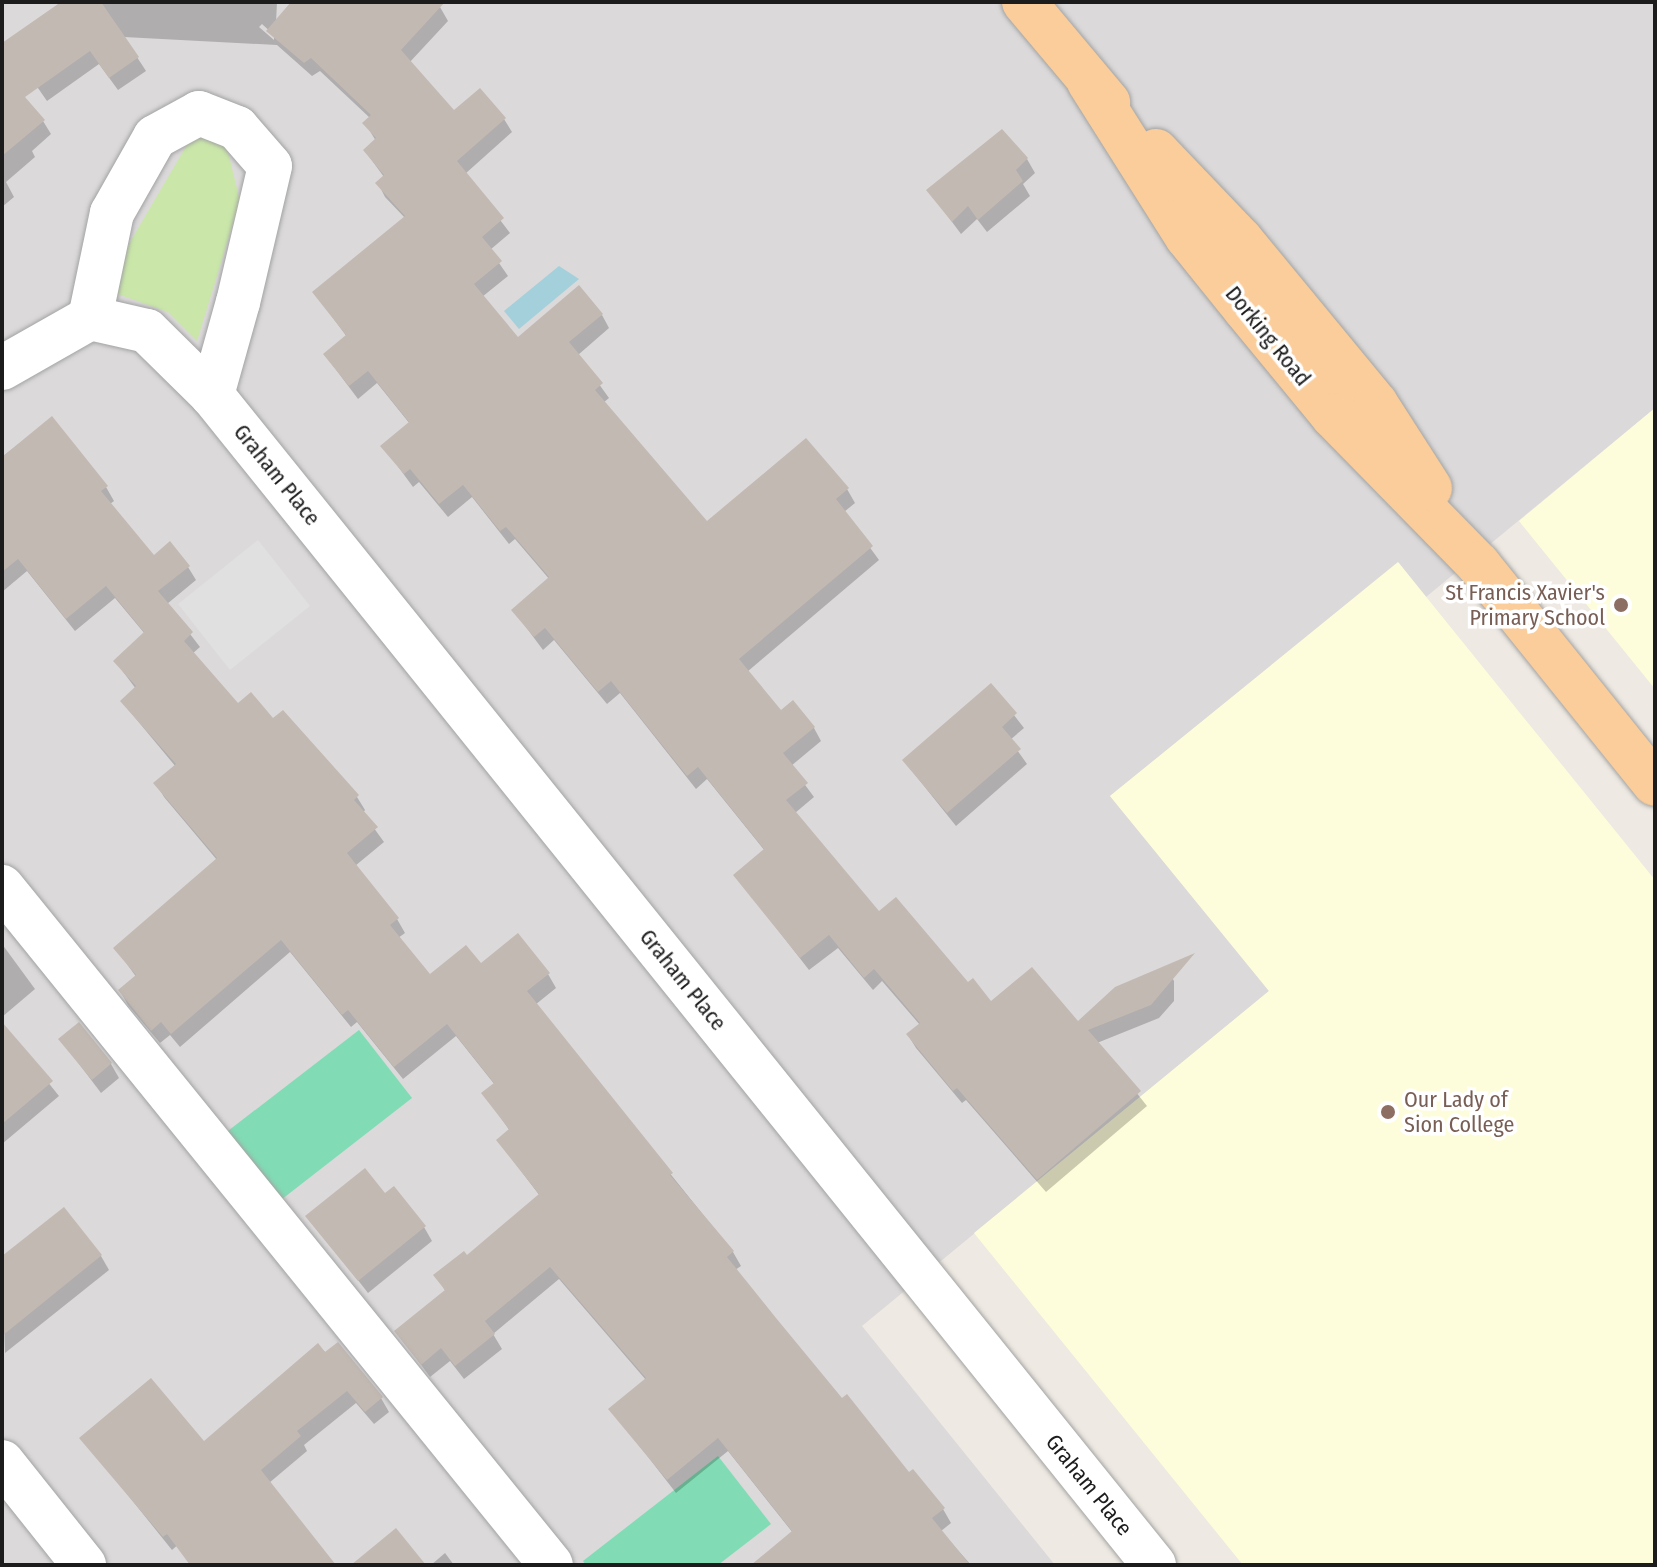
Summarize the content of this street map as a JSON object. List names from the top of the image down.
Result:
{
  "streets": {
    "main road": ["Dorking Road"],
    "street": ["Graham Place"]
  },
  "places": ["St Francis Xavier's Primary School", "Our Lady of Sion College"]
}
